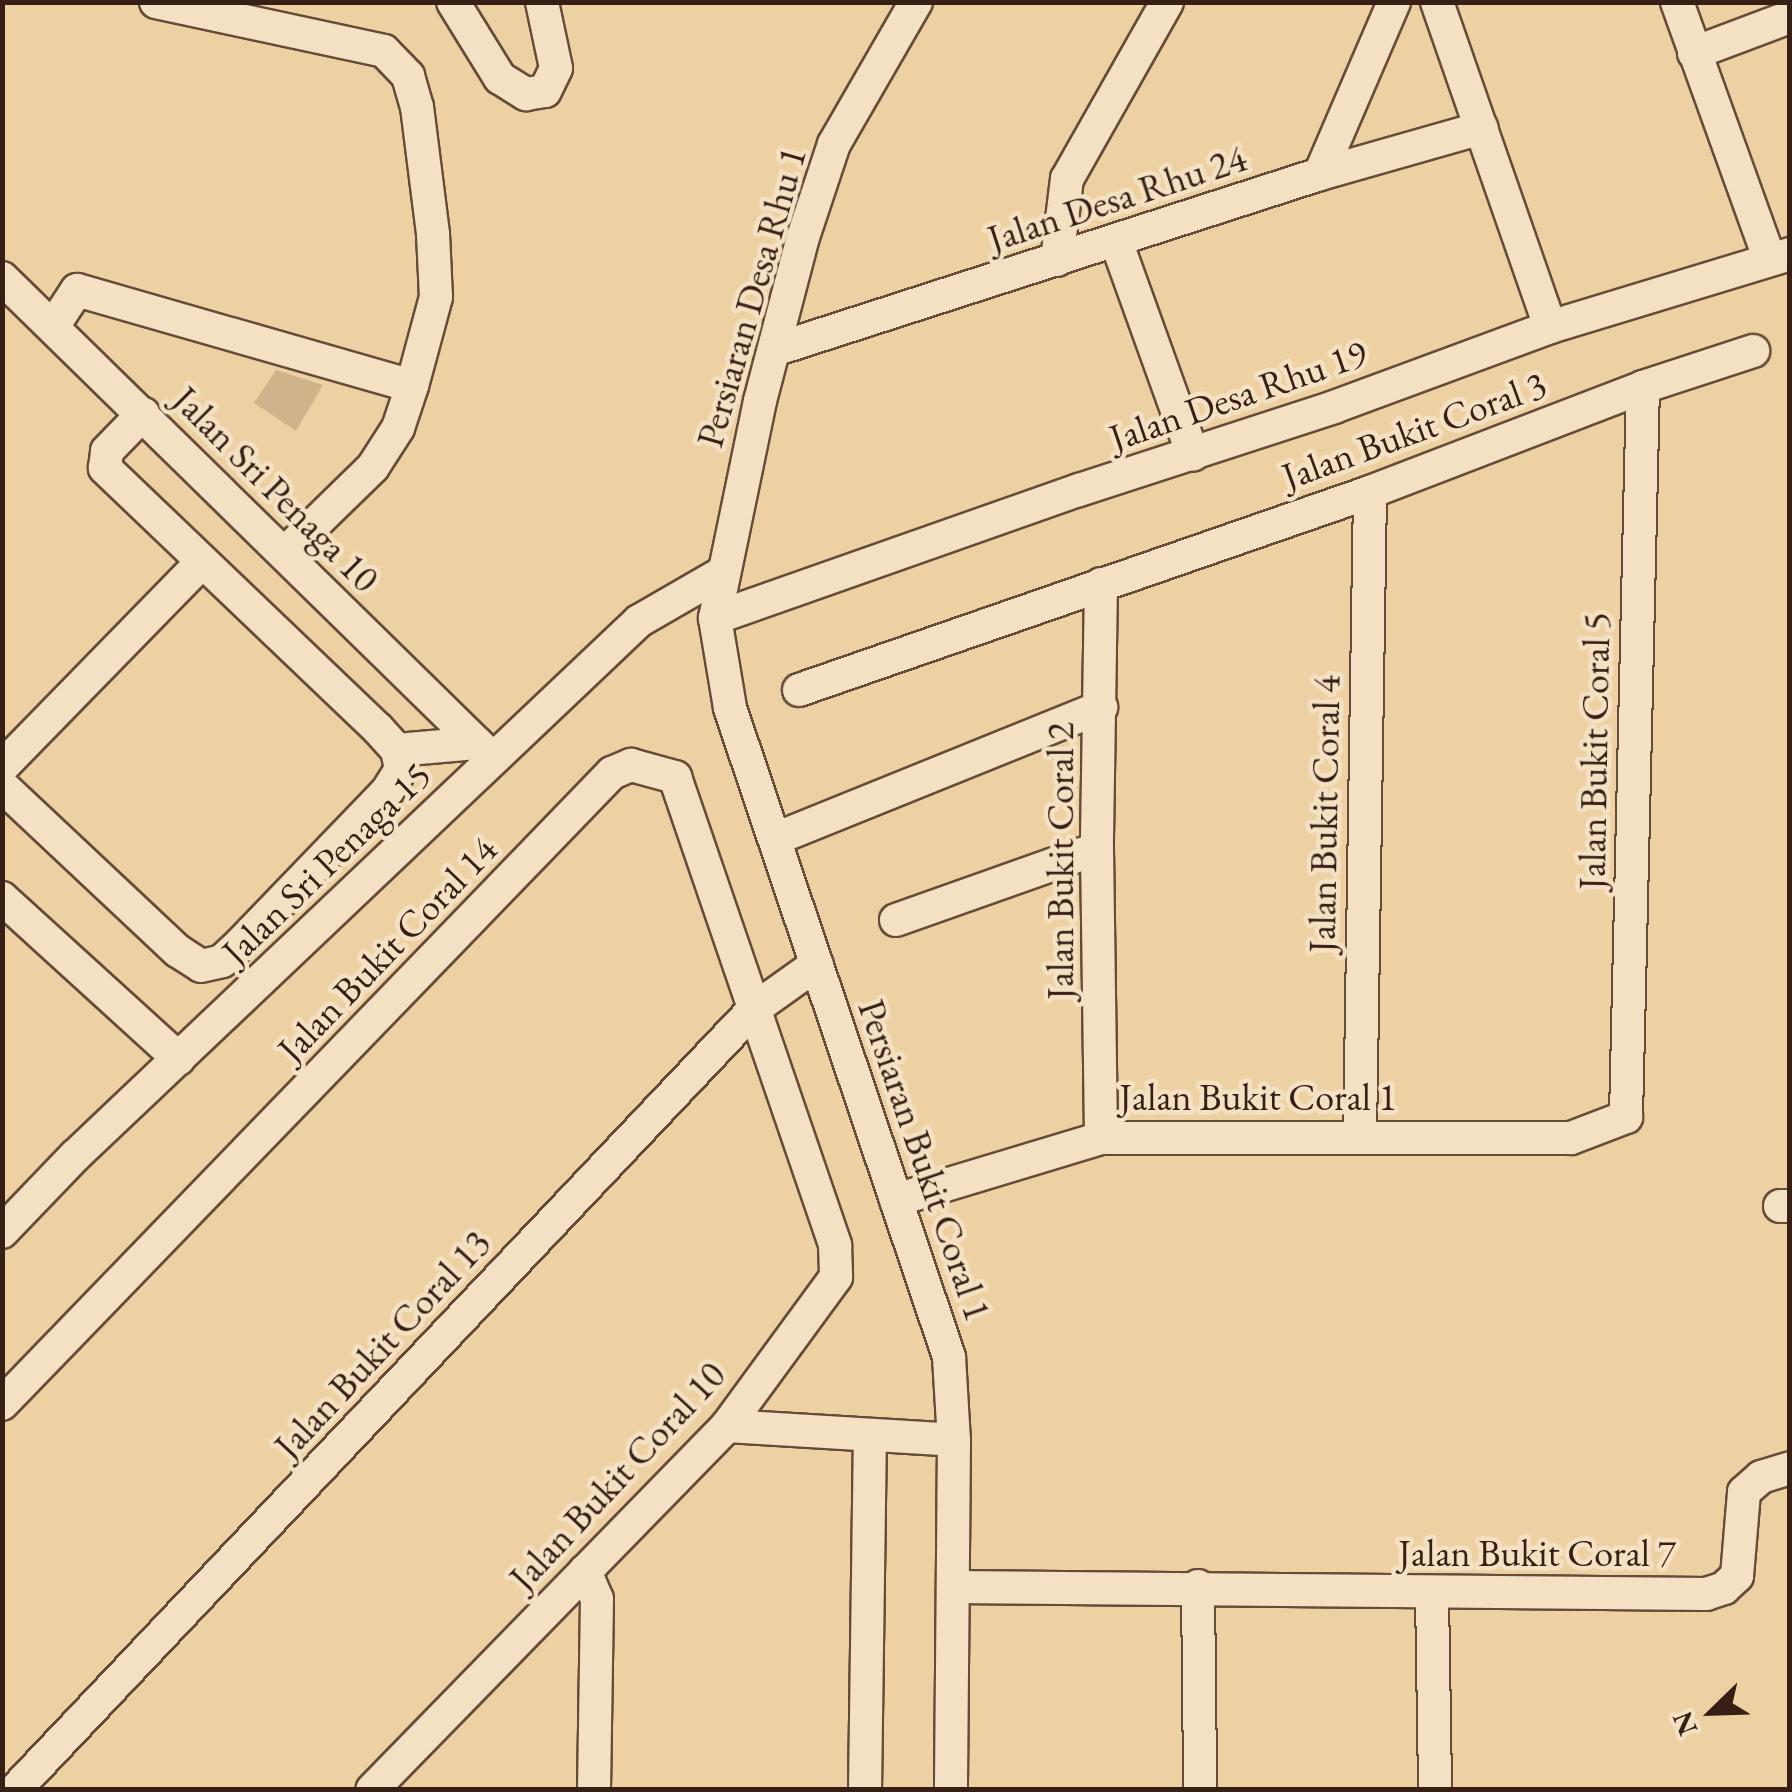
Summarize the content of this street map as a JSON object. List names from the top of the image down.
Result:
{
  "streets": {
    "street": [
      "Jalan Desa Rhu 24",
      "Persiaran Desa Rhu 1",
      "Jalan Desa Rhu 19",
      "Jalan Bukit Coral 3",
      "Jalan Sri Penaga 10",
      "Jalan Bukit Coral 5",
      "Jalan Bukit Coral 4",
      "Jalan Bukit Coral 2",
      "Jalan Sri Penaga 15",
      "Jalan Bukit Coral 14",
      "Jalan Bukit Coral 1",
      "Persiaran Bukit Coral 1",
      "Jalan Bukit Coral 13",
      "Jalan Bukit Coral 10",
      "Jalan Bukit Coral 7"
    ]
  },
  "crossings": [
    ["Jalan Desa Rhu 24", "Persiaran Desa Rhu 1"],
    ["Persiaran Desa Rhu 1", "Jalan Sri Penaga 15"],
    ["Persiaran Desa Rhu 1", "Persiaran Bukit Coral 1"],
    ["Jalan Desa Rhu 19", "Persiaran Bukit Coral 1"],
    ["Jalan Bukit Coral 3", "Jalan Bukit Coral 5"],
    ["Jalan Bukit Coral 3", "Jalan Bukit Coral 4"],
    ["Jalan Bukit Coral 3", "Jalan Bukit Coral 2"],
    ["Jalan Sri Penaga 10", "Jalan Sri Penaga 15"],
    ["Jalan Bukit Coral 5", "Jalan Bukit Coral 1"],
    ["Jalan Bukit Coral 4", "Jalan Bukit Coral 1"],
    ["Jalan Bukit Coral 2", "Jalan Bukit Coral 1"],
    ["Jalan Sri Penaga 15", "Persiaran Bukit Coral 1"],
    ["Jalan Bukit Coral 14", "Jalan Bukit Coral 13"],
    ["Jalan Bukit Coral 14", "Jalan Bukit Coral 10"],
    ["Jalan Bukit Coral 1", "Persiaran Bukit Coral 1"],
    ["Persiaran Bukit Coral 1", "Jalan Bukit Coral 13"],
    ["Persiaran Bukit Coral 1", "Jalan Bukit Coral 7"],
    ["Jalan Bukit Coral 13", "Jalan Bukit Coral 10"]
  ],
  "north": "bottom left"
}
